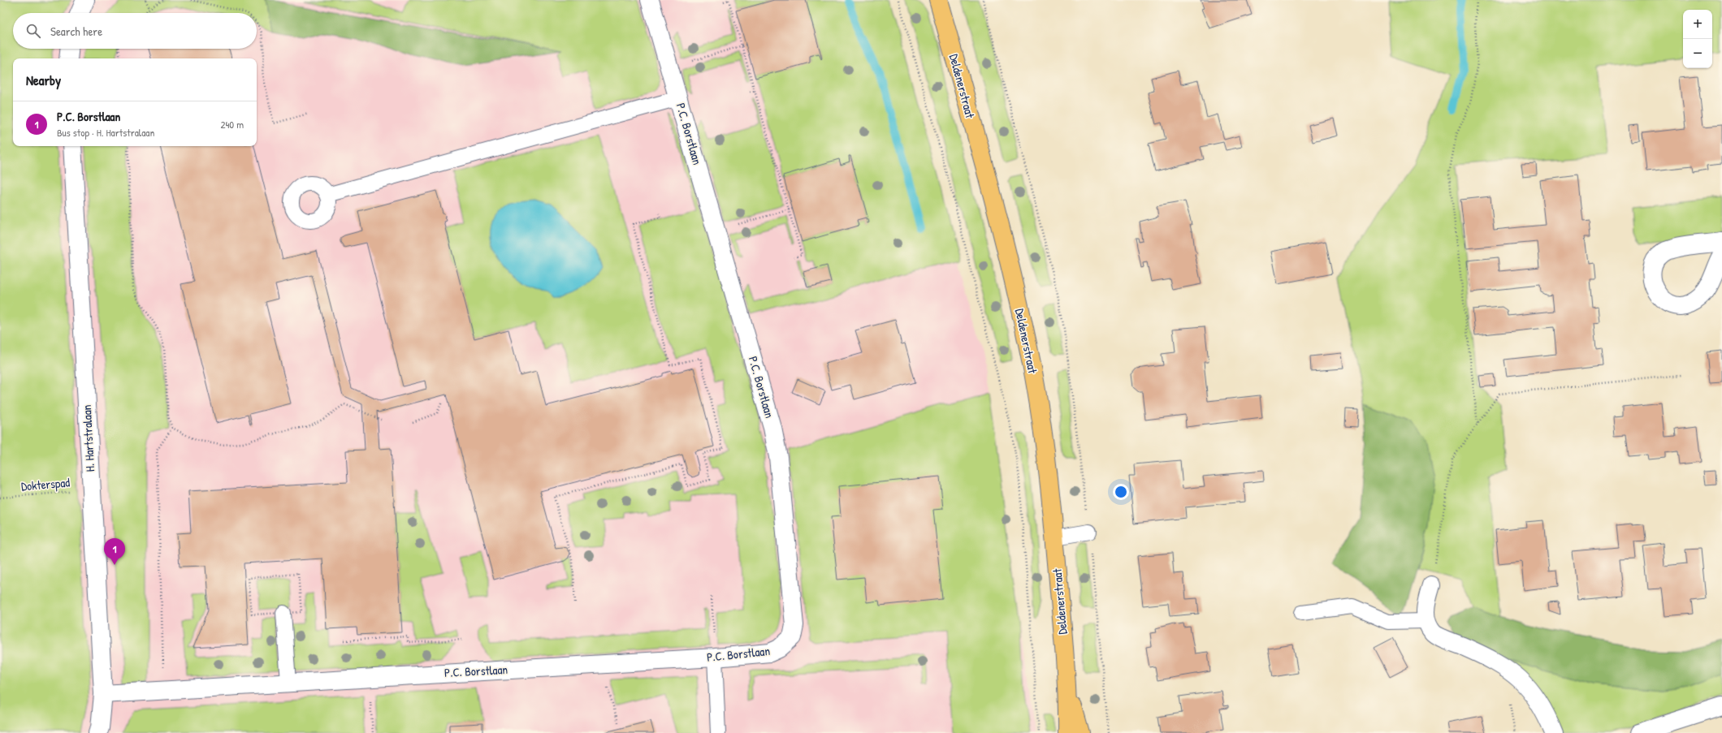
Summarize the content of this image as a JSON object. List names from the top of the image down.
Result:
{
  "streets": {
    "main road": ["Deldenerstraat"],
    "street": ["P.C. Borstlaan", "H. Hartstralaan"],
    "path": ["Dokterspad"]
  },
  "crossings": [
    ["P.C. Borstlaan", "H. Hartstralaan"],
    ["H. Hartstralaan", "Dokterspad"]
  ],
  "page": {
    "map_buttons": ["+", "−"],
    "search": "Search here",
    "heading": "Nearby",
    "list": [
      {
        "mark": "1",
        "name": "P.C. Borstlaan",
        "note": "Bus stop · H. Hartstralaan",
        "value": "240 m"
      }
    ],
    "pins": "1"
  }
}
